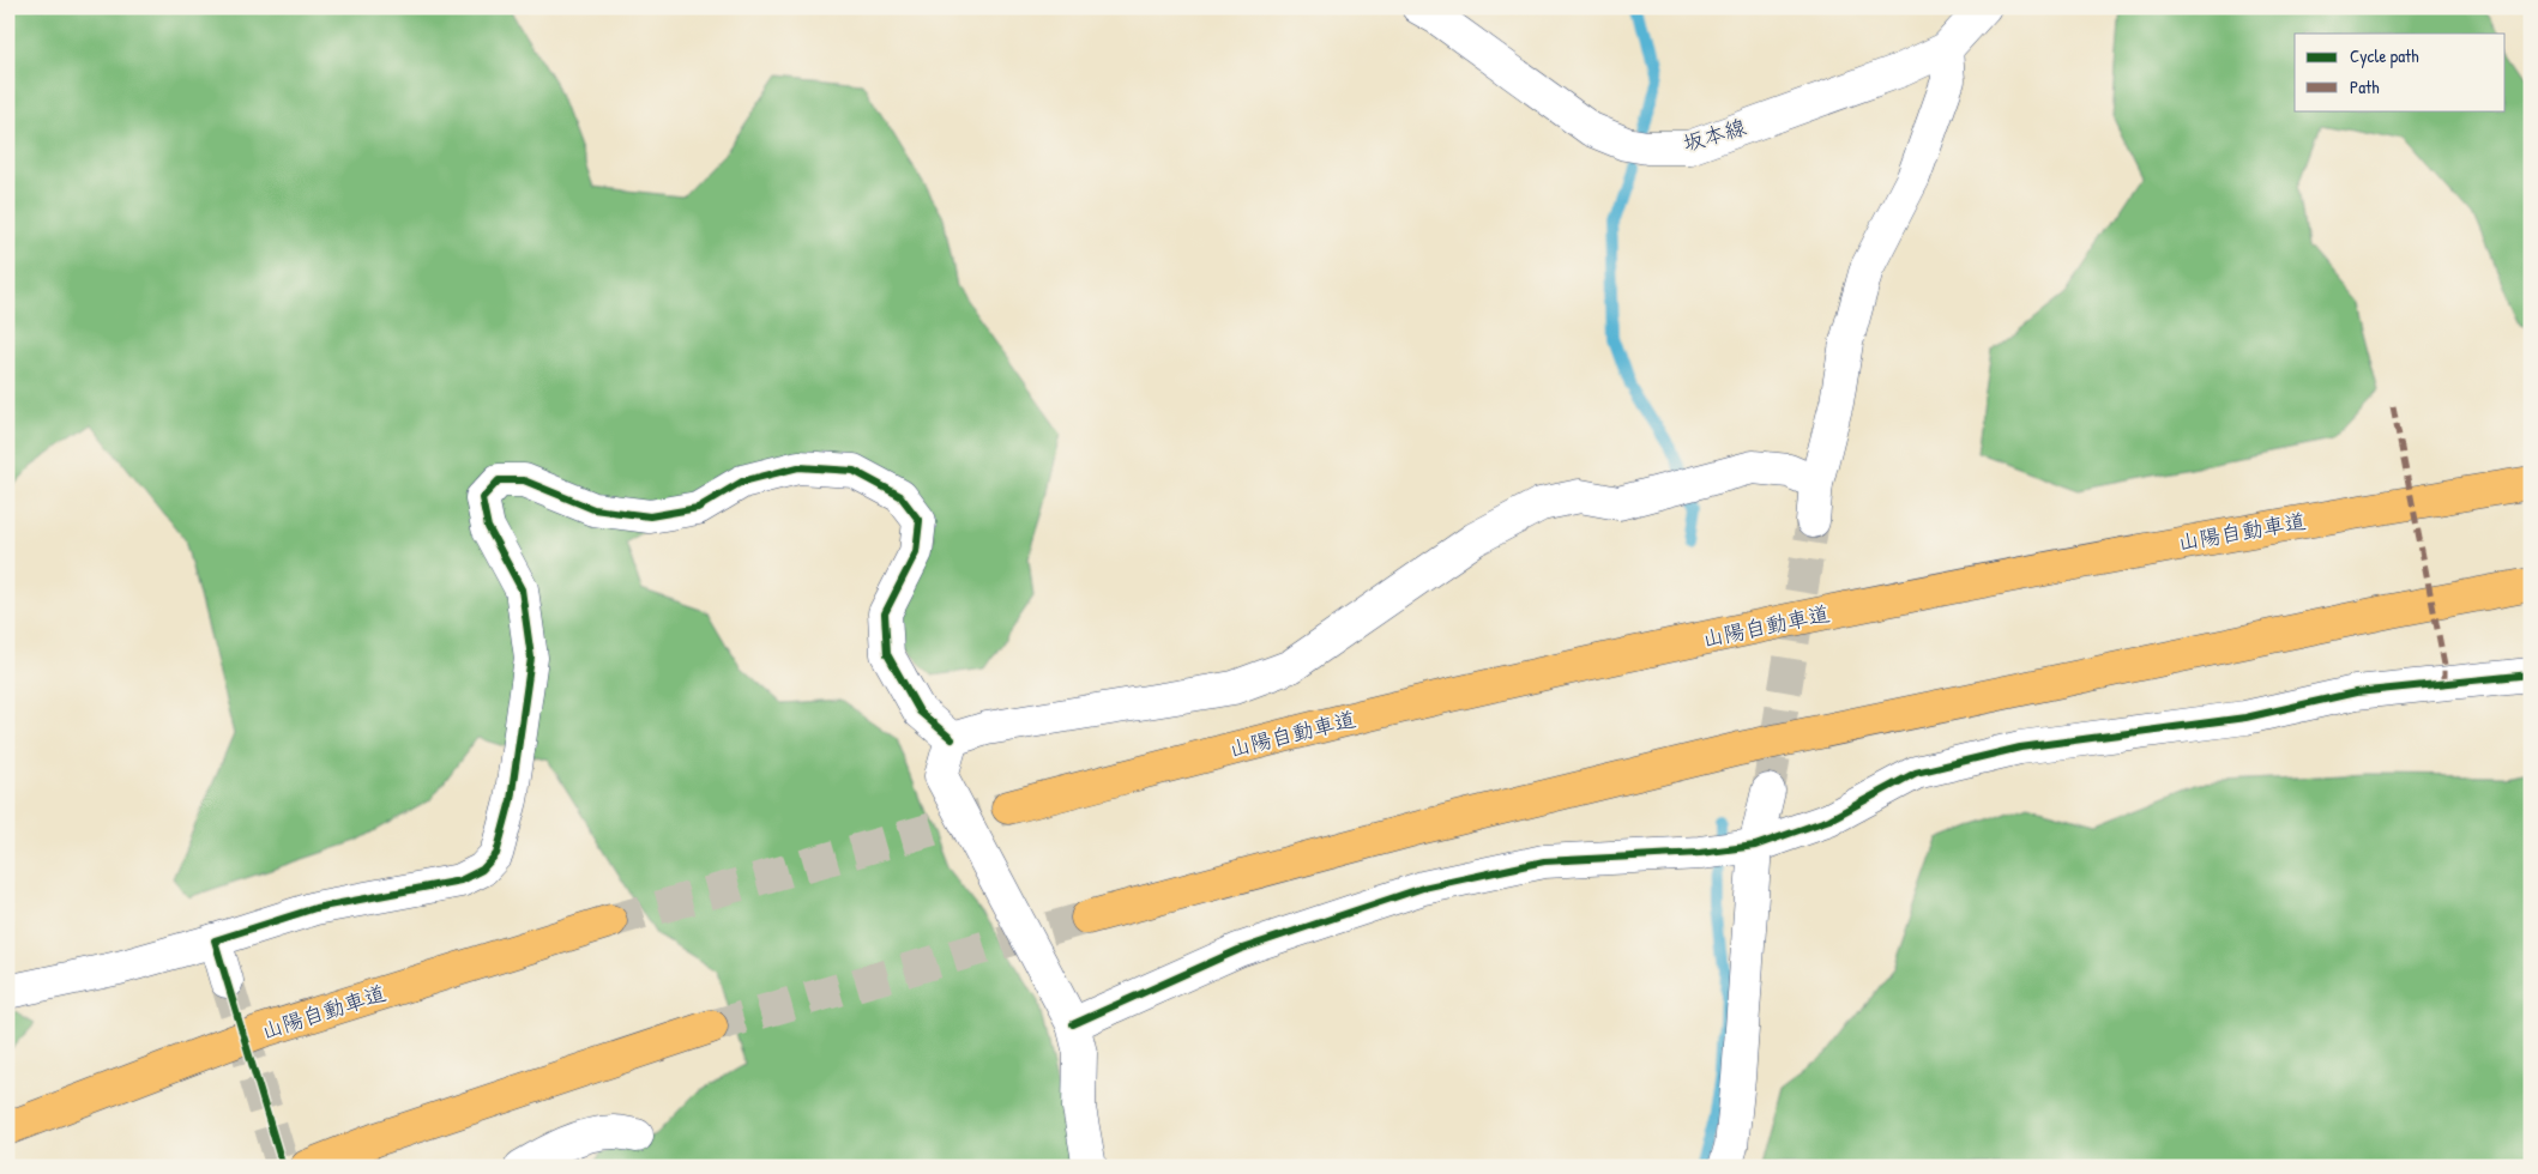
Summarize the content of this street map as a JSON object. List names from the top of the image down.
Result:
{
  "streets": {
    "highway": ["山陽自動車道"],
    "street": ["坂本線"]
  },
  "legend": ["Cycle path", "Path"]
}
